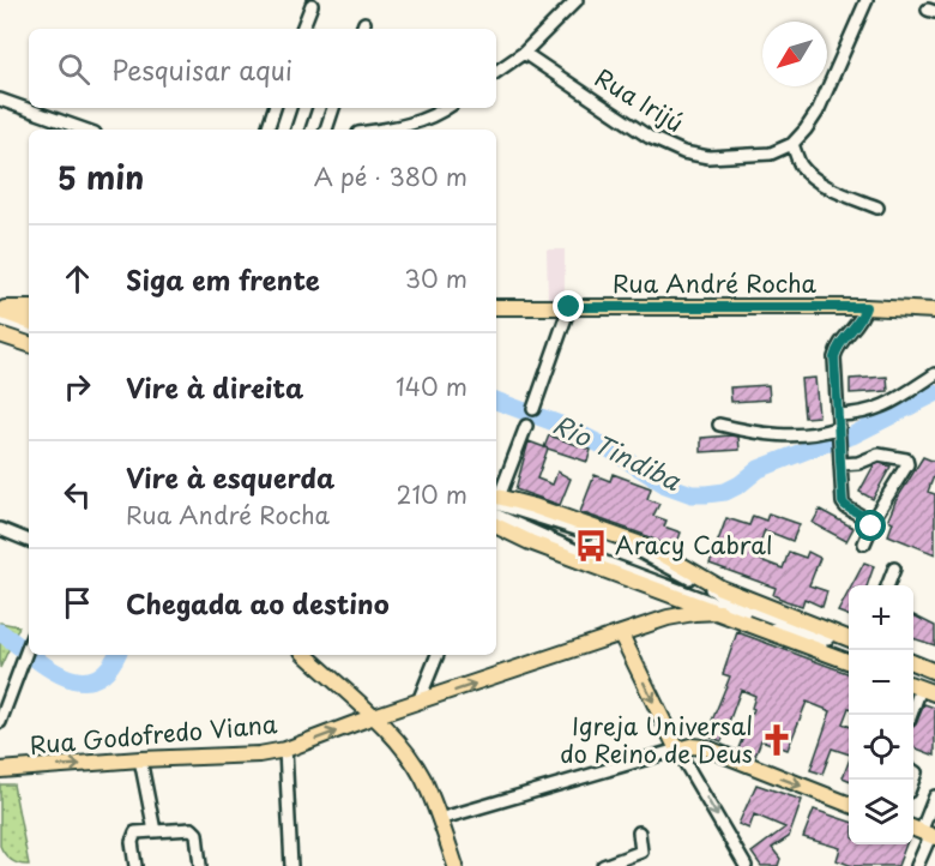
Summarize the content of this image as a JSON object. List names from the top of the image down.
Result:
{
  "streets": {
    "main road": ["Rua André Rocha", "Rua Godofredo Viana"],
    "street": ["Rua Irijú"]
  },
  "one_way": ["Rua Godofredo Viana"],
  "water": ["Rio Tindiba"],
  "places": {
    "bus stop": ["Aracy Cabral"],
    "church": ["Igreja Universal do Reino de Deus"]
  },
  "north": "bottom left",
  "page": {
    "search": "Pesquisar aqui",
    "heading": ["5 min", "A pé · 380 m"],
    "list": [
      ["Siga em frente", "30 m"],
      ["Vire à direita", "140 m"],
      ["Vire à esquerda", "Rua André Rocha", "210 m"],
      "Chegada ao destino"
    ],
    "map_buttons": ["+", "−"]
  }
}
